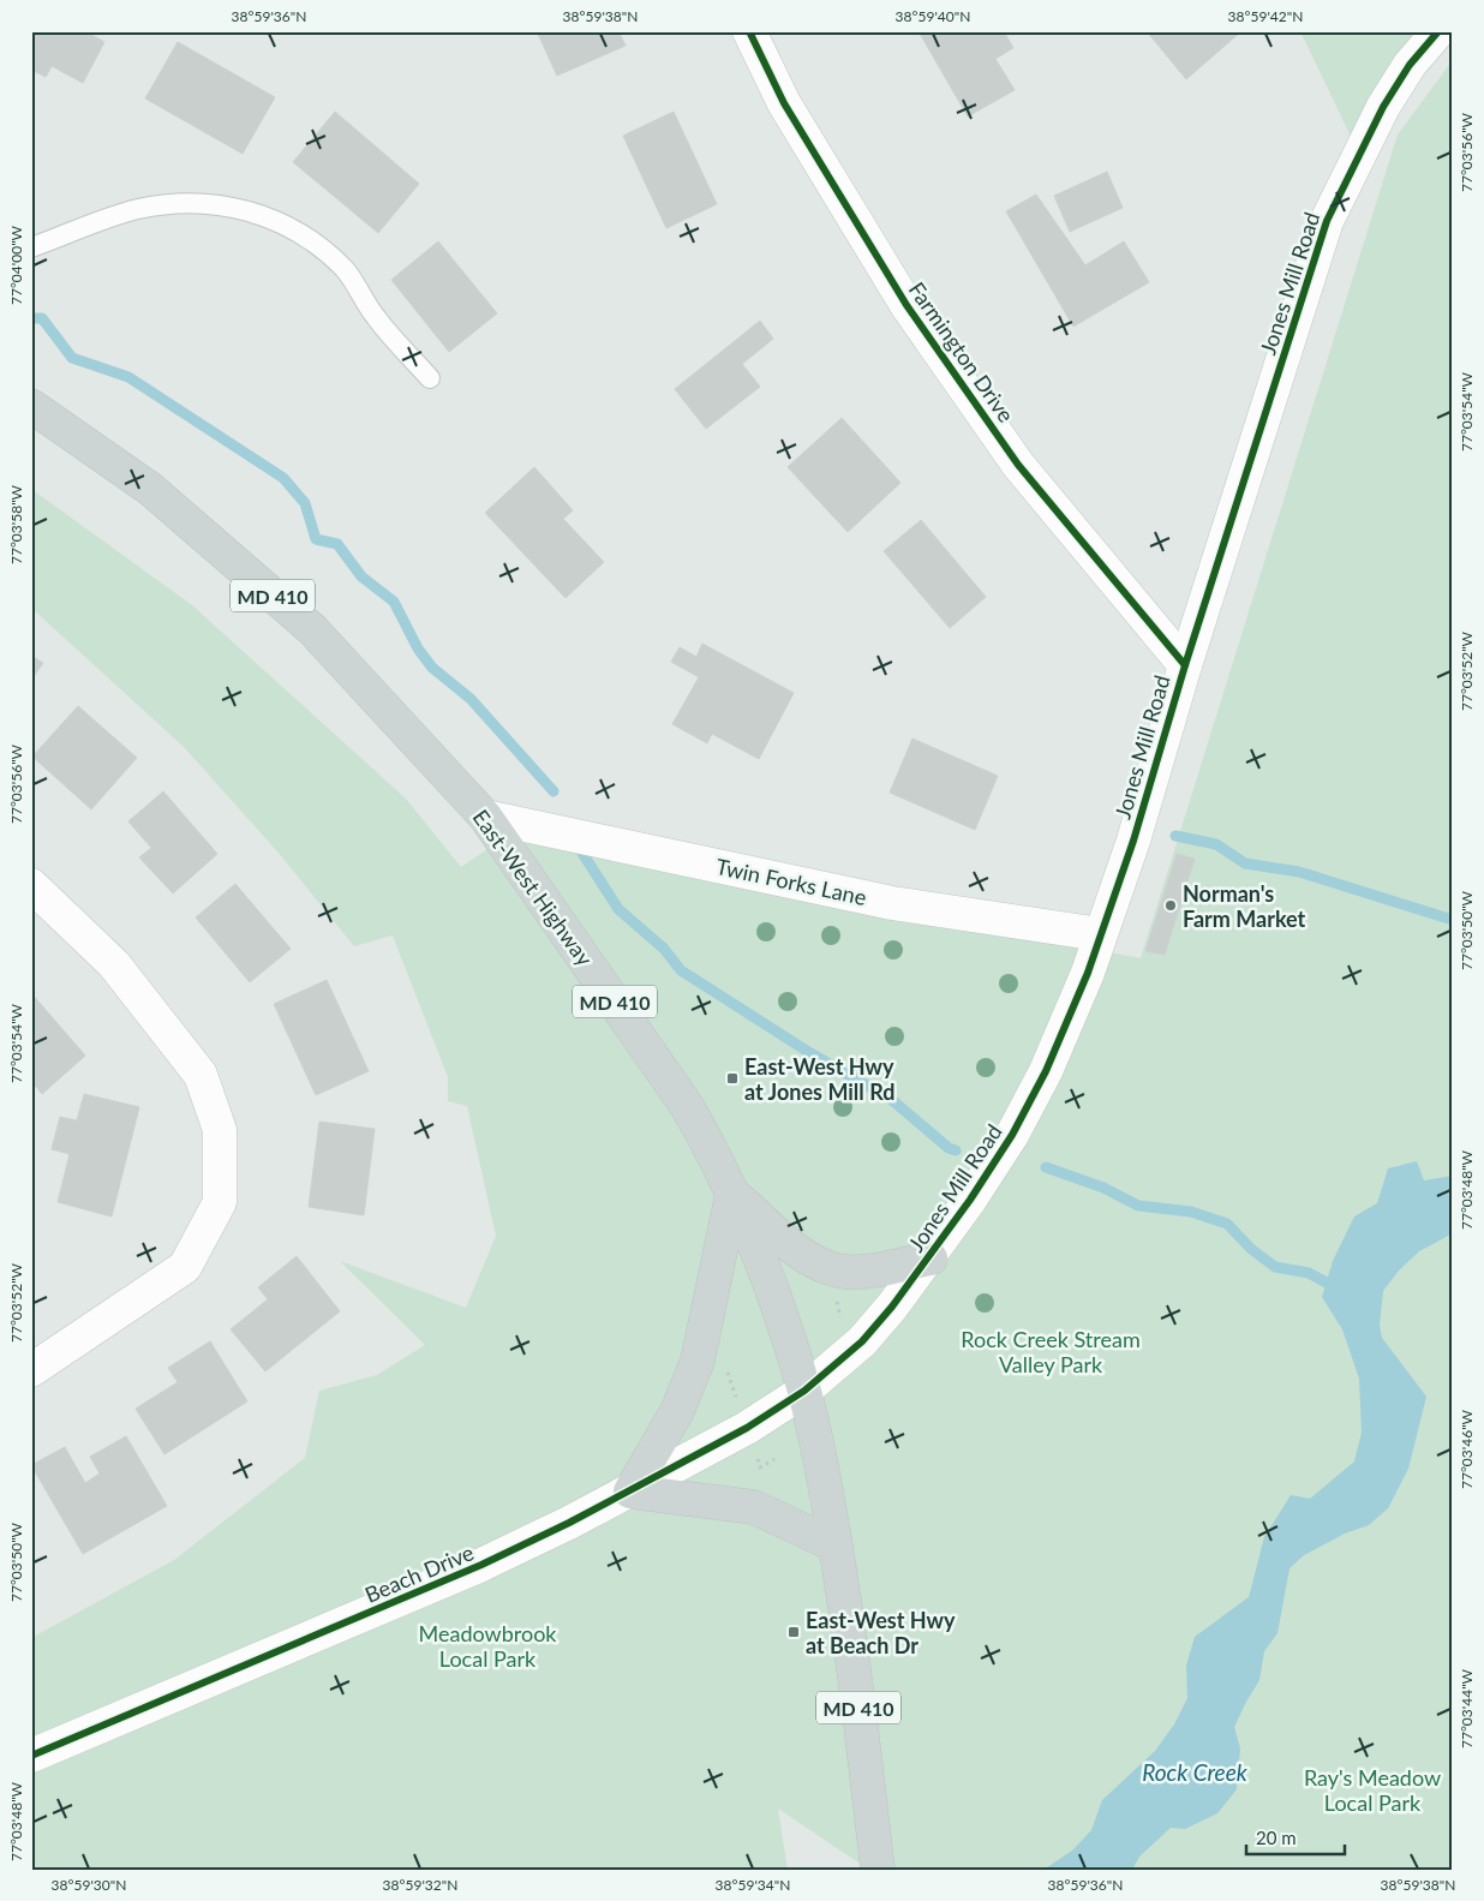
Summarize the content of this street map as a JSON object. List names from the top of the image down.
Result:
{
  "streets": {
    "main road": ["MD 410", "East-West Highway"],
    "street": [
      "Jones Mill Road",
      "Farmington Drive",
      "Twin Forks Lane",
      "Beach Drive"
    ]
  },
  "crossings": [
    ["Jones Mill Road", "Farmington Drive"],
    ["Jones Mill Road", "Twin Forks Lane"],
    ["Jones Mill Road", "East-West Highway"],
    ["Jones Mill Road", "Beach Drive"],
    ["Twin Forks Lane", "East-West Highway"],
    ["East-West Highway", "Beach Drive"]
  ],
  "water": ["Rock Creek"],
  "parks": ["Rock Creek Stream Valley Park", "Meadowbrook Local Park", "Ray's Meadow Local Park"],
  "places": {
    "other": ["Norman's Farm Market"],
    "transit": ["East-West Hwy at Jones Mill Rd", "East-West Hwy at Beach Dr"]
  },
  "scale_bar": "20 m",
  "coordinates": [
    "38°59'36\"N",
    "38°59'38\"N",
    "38°59'40\"N",
    "38°59'42\"N",
    "77°03'56\"W",
    "77°04'00\"W",
    "77°03'54\"W",
    "77°03'58\"W",
    "77°03'52\"W",
    "77°03'50\"W",
    "77°03'48\"W",
    "77°03'46\"W",
    "77°03'44\"W",
    "38°59'30\"N",
    "38°59'32\"N",
    "38°59'34\"N"
  ]
}
